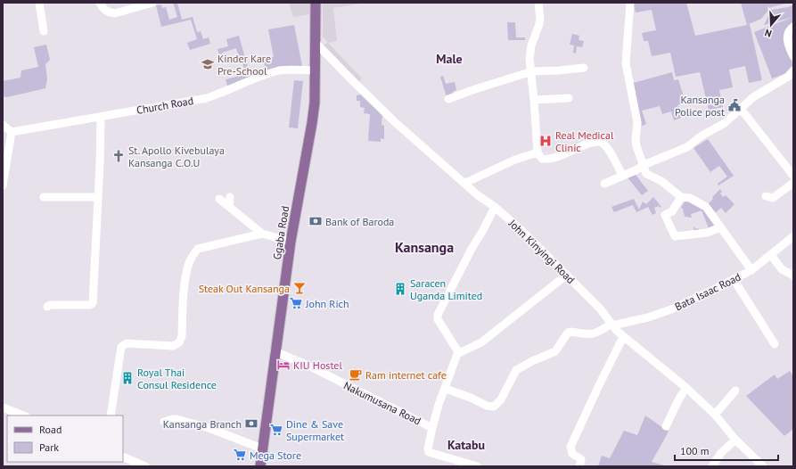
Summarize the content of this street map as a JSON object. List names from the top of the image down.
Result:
{
  "streets": {
    "main road": ["Ggaba Road"],
    "street": [
      "Church Road",
      "John Kinyingi Road",
      "Bata Isaac Road",
      "Nakumusana Road"
    ]
  },
  "crossings": [
    ["Church Road", "Ggaba Road"],
    ["Ggaba Road", "John Kinyingi Road"],
    ["Ggaba Road", "Nakumusana Road"],
    ["John Kinyingi Road", "Bata Isaac Road"],
    ["Bata Isaac Road", "Nakumusana Road"]
  ],
  "districts": ["Male", "Kansanga", "Katabu"],
  "places": {
    "school or university": ["Kinder Kare Pre-School"],
    "public building": ["Kansanga Police post"],
    "hospital": ["Real Medical Clinic"],
    "church": ["St. Apollo Kivebulaya Kansanga C.O.U"],
    "bank": ["Bank of Baroda", "Kansanga Branch"],
    "bar": ["Steak Out Kansanga"],
    "building": ["Saracen Uganda Limited", "Royal Thai Consul Residence"],
    "supermarket": ["John Rich", "Dine & Save Supermarket", "Mega Store"],
    "hotel": ["KIU Hostel"],
    "cafe": ["Ram internet cafe"]
  },
  "legend": ["Road", "Park"],
  "scale_bar": "100 m",
  "north": "bottom"
}
